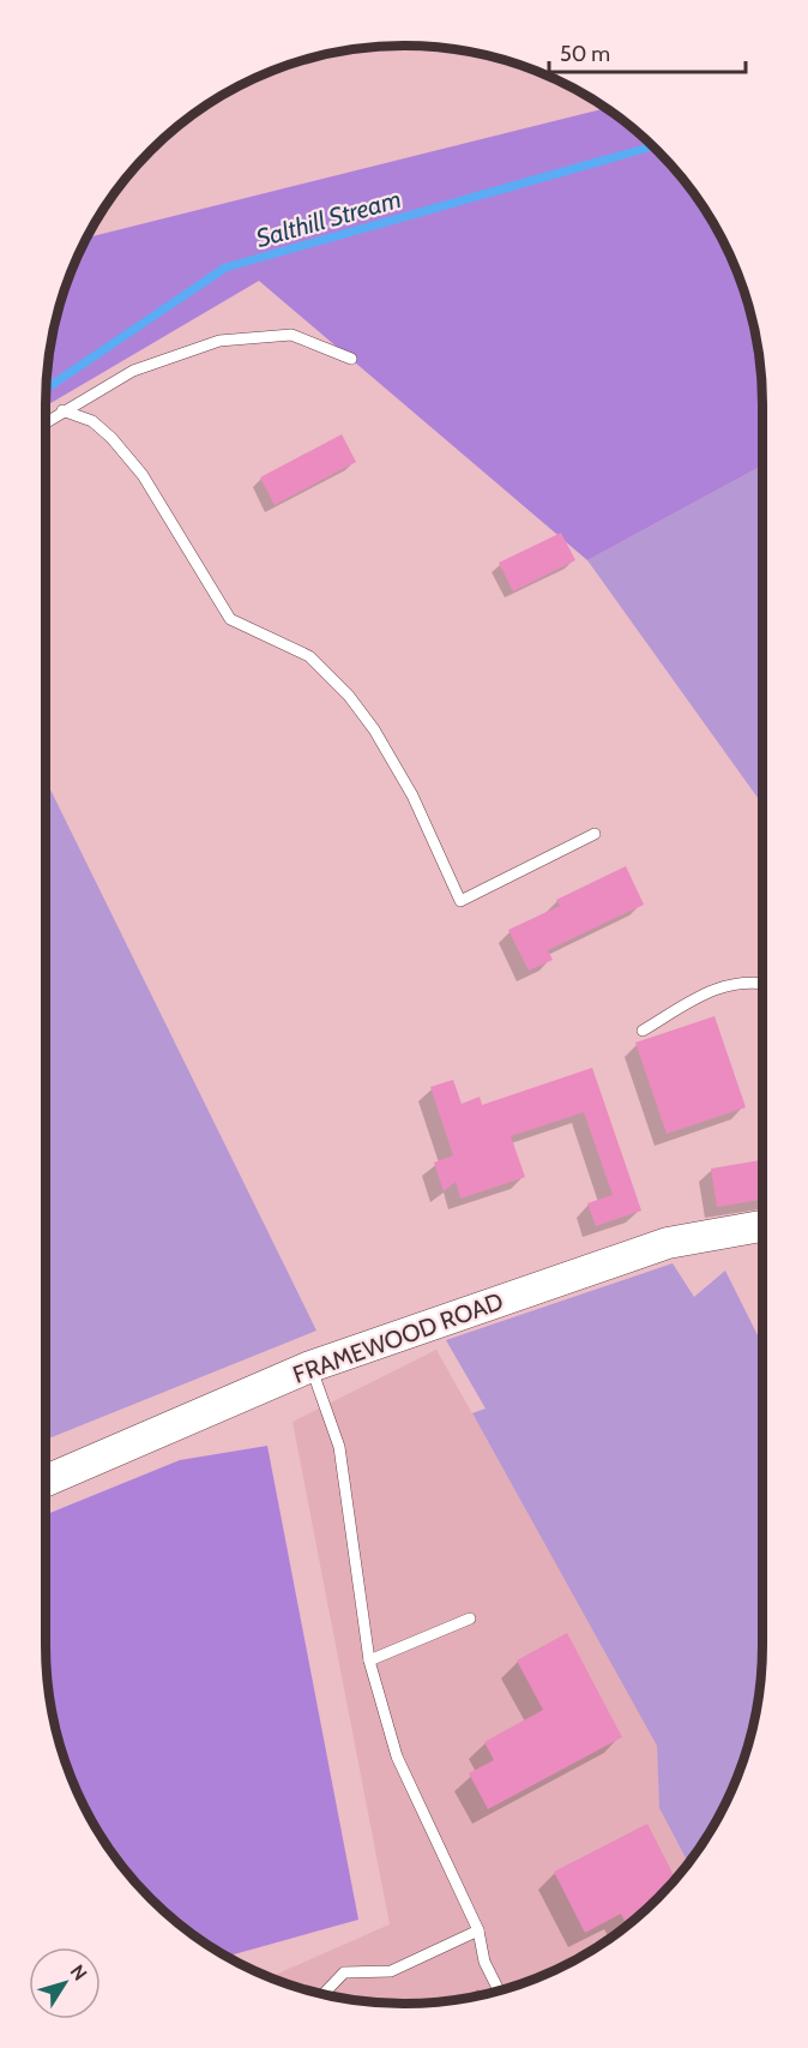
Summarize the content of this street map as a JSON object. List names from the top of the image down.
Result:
{
  "streets": {
    "street": ["FRAMEWOOD ROAD"]
  },
  "water": ["Salthill Stream"],
  "scale_bar": "50 m",
  "north": "top right"
}
